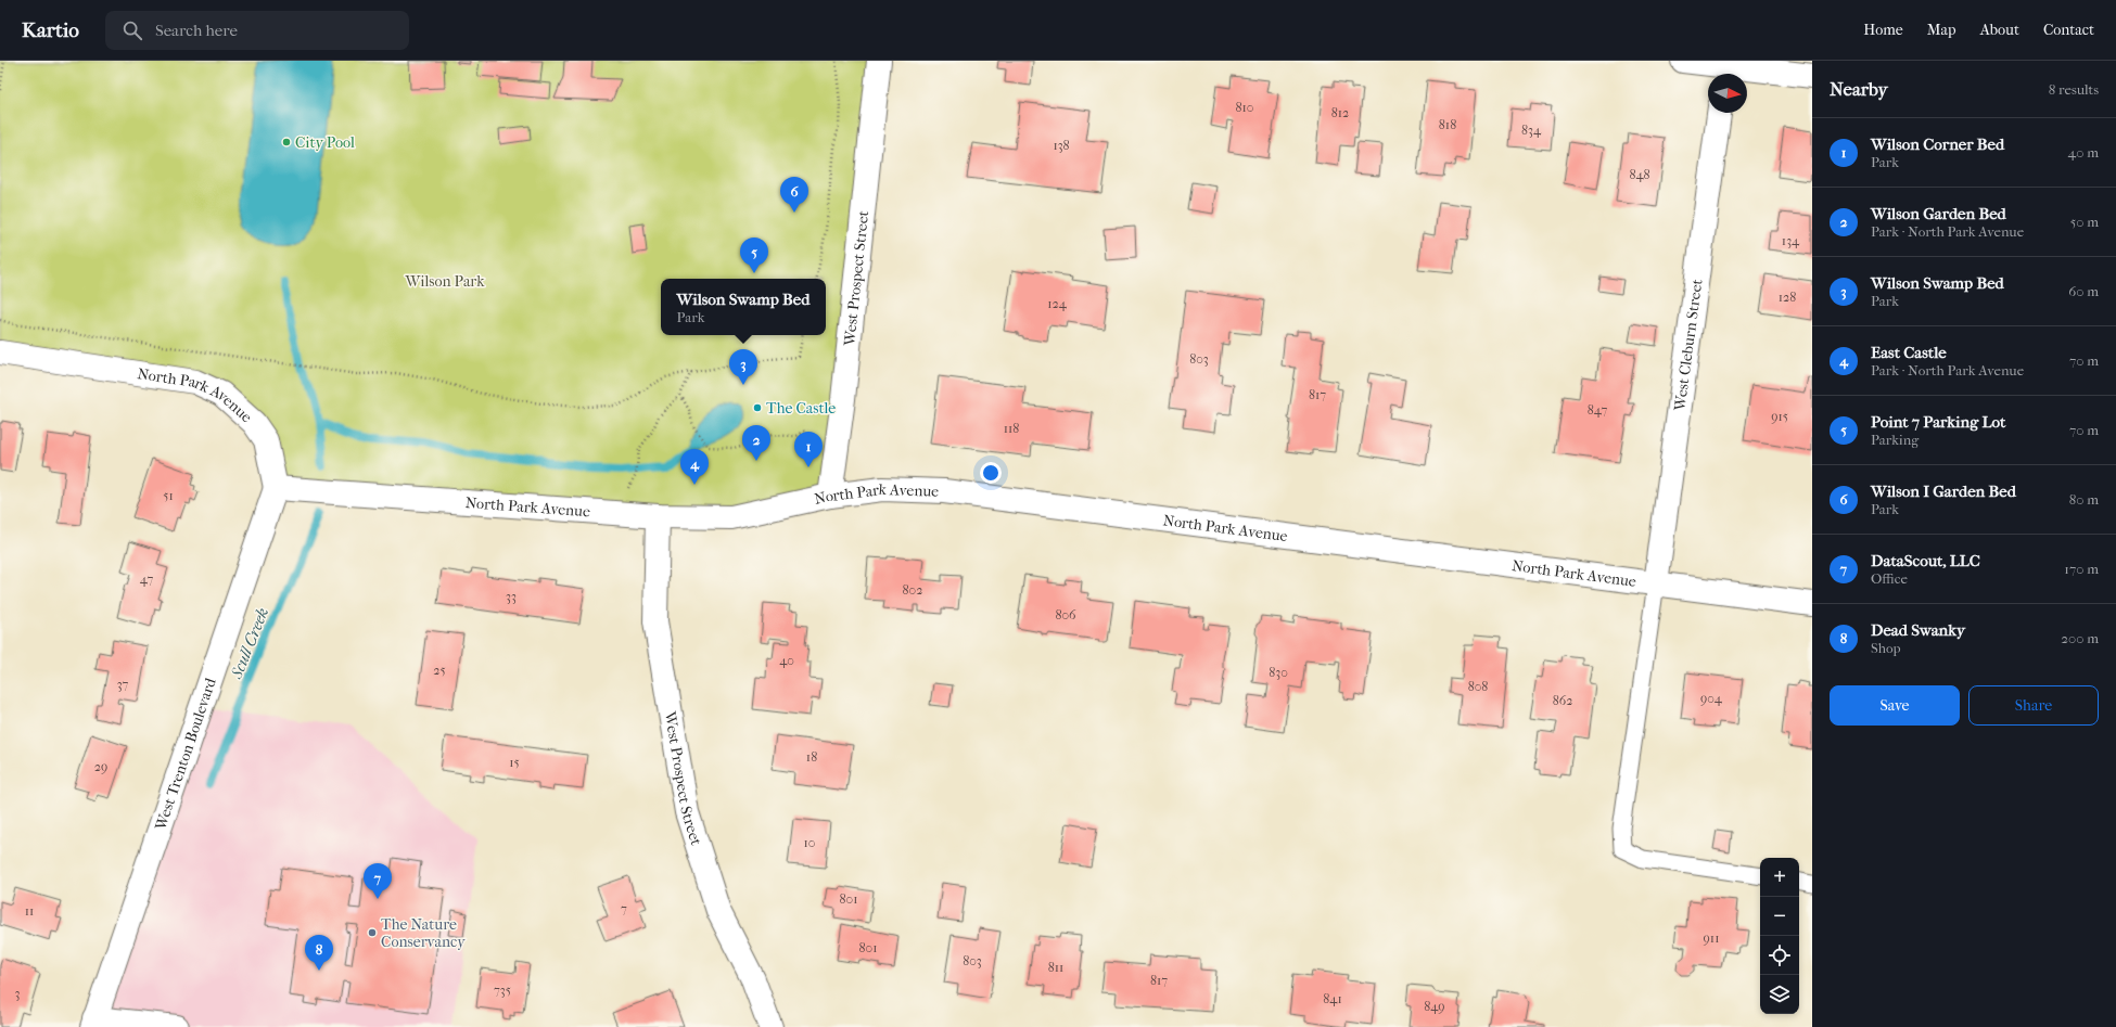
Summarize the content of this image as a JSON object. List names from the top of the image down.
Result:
{
  "streets": {
    "street": [
      "West Prospect Street",
      "West Cleburn Street",
      "North Park Avenue",
      "West Trenton Boulevard"
    ]
  },
  "crossings": [
    ["West Prospect Street", "North Park Avenue"],
    ["West Cleburn Street", "North Park Avenue"],
    ["North Park Avenue", "West Trenton Boulevard"]
  ],
  "water": ["Scull Creek"],
  "parks": ["Wilson Park"],
  "places": ["City Pool", "The Castle", "The Nature Conservancy"],
  "house_numbers": [
    "810",
    "812",
    "818",
    "834",
    "138",
    "848",
    "134",
    "128",
    "124",
    "803",
    "817",
    "847",
    "915",
    "118",
    "51",
    "47",
    "802",
    "33",
    "806",
    "40",
    "25",
    "830",
    "37",
    "808",
    "904",
    "862",
    "18",
    "15",
    "29",
    "10",
    "801",
    "7",
    "11",
    "911",
    "801",
    "803",
    "811",
    "817",
    "735",
    "3",
    "841",
    "849"
  ],
  "north": "right",
  "page": {
    "header": "Kartio",
    "search": "Search here",
    "nav": [
      "Home",
      "Map",
      "About",
      "Contact"
    ],
    "heading": ["Nearby", "8 results"],
    "list": [
      {
        "mark": "1",
        "name": "Wilson Corner Bed",
        "note": "Park",
        "value": "40 m"
      },
      {
        "mark": "2",
        "name": "Wilson Garden Bed",
        "note": "Park · North Park Avenue",
        "value": "50 m"
      },
      {
        "mark": "3",
        "name": "Wilson Swamp Bed",
        "note": "Park",
        "value": "60 m"
      },
      {
        "mark": "4",
        "name": "East Castle",
        "note": "Park · North Park Avenue",
        "value": "70 m"
      },
      {
        "mark": "5",
        "name": "Point 7 Parking Lot",
        "note": "Parking",
        "value": "70 m"
      },
      {
        "mark": "6",
        "name": "Wilson I Garden Bed",
        "note": "Park",
        "value": "80 m"
      },
      {
        "mark": "7",
        "name": "DataScout, LLC",
        "note": "Office",
        "value": "170 m"
      },
      {
        "mark": "8",
        "name": "Dead Swanky",
        "note": "Shop",
        "value": "200 m"
      }
    ],
    "pins": [
      "6",
      "5",
      "3",
      "2",
      "1",
      "4",
      "7",
      "8"
    ],
    "popup": ["Wilson Swamp Bed", "Park"],
    "buttons": ["Save", "Share"],
    "map_buttons": ["+", "−"]
  }
}
